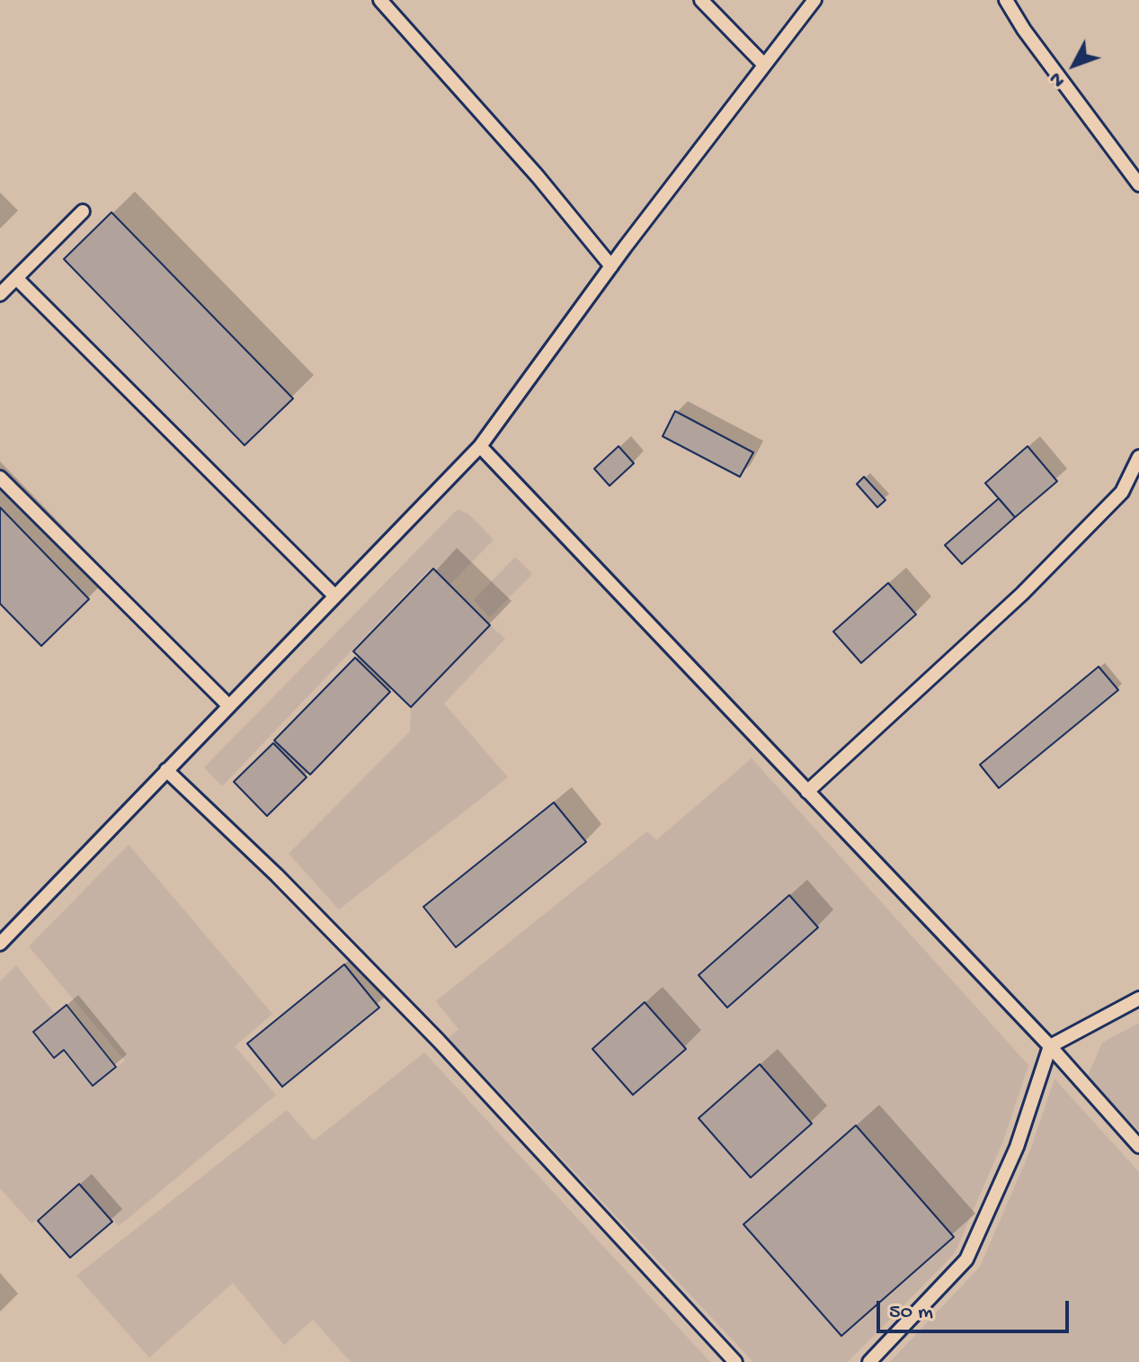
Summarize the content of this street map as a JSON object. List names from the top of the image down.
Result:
{
  "scale_bar": "50 m",
  "north": "bottom left"
}
